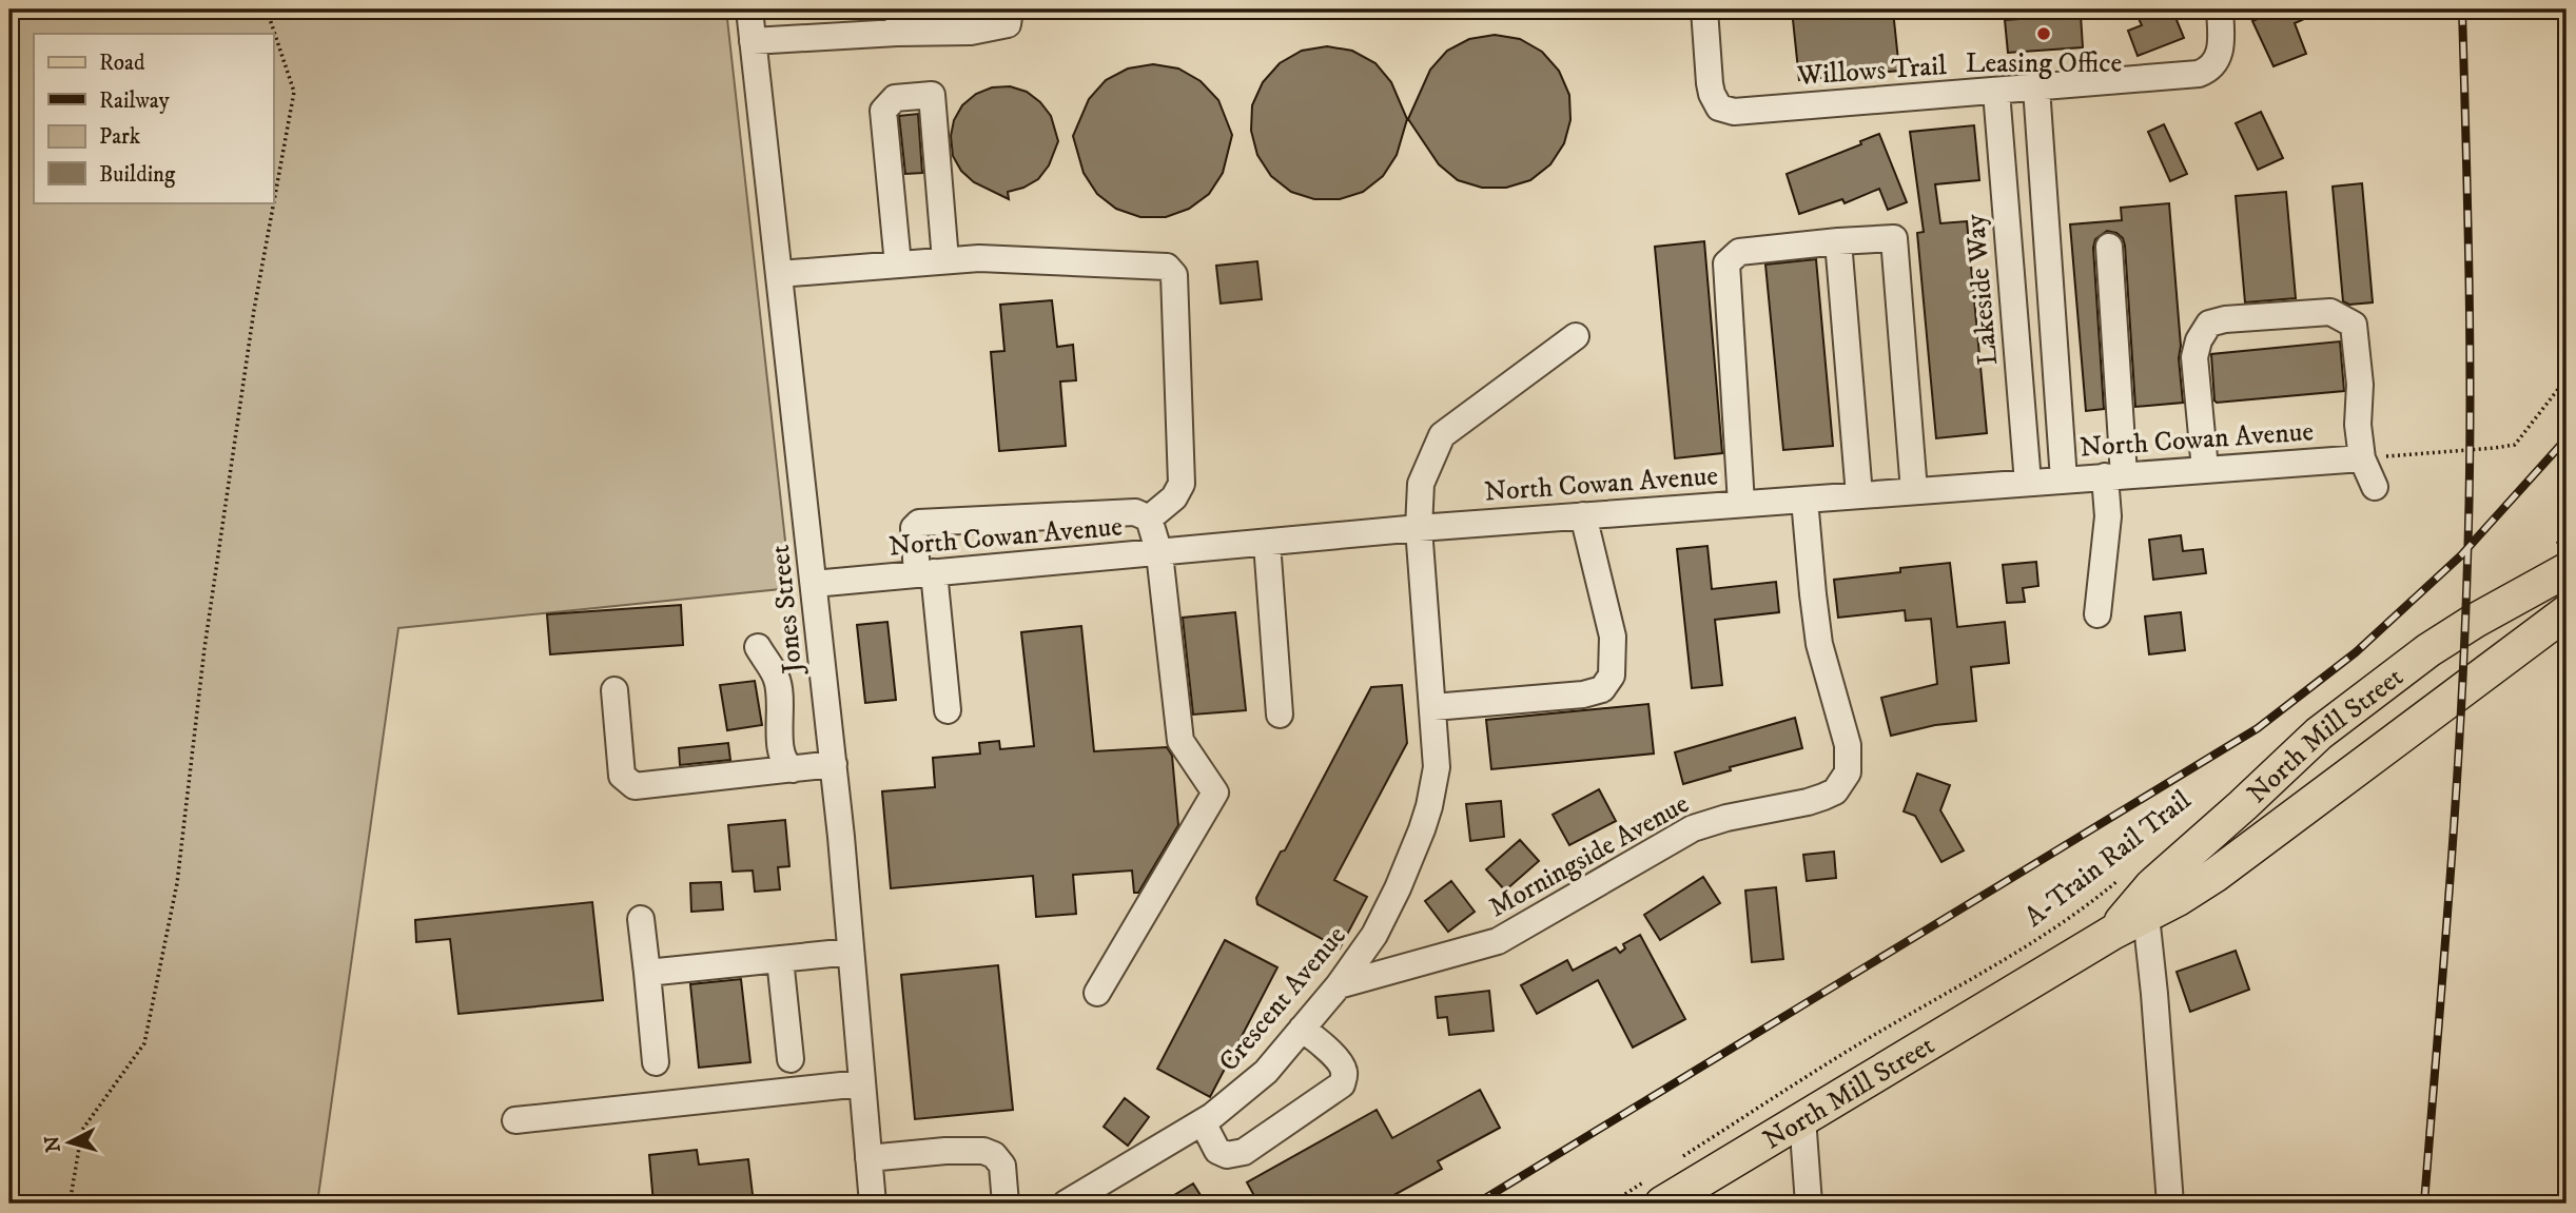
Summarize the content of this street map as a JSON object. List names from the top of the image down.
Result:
{
  "streets": {
    "main road": ["North Mill Street"],
    "street": [
      "Willows Trail",
      "Lakeside Way",
      "North Cowan Avenue",
      "Jones Street",
      "Morningside Avenue",
      "Crescent Avenue"
    ],
    "path": ["A-Train Rail Trail"]
  },
  "crossings": [
    ["Willows Trail", "Lakeside Way"],
    ["Lakeside Way", "North Cowan Avenue"],
    ["North Cowan Avenue", "Jones Street"],
    ["North Cowan Avenue", "Morningside Avenue"],
    ["North Cowan Avenue", "Crescent Avenue"],
    ["Morningside Avenue", "Crescent Avenue"]
  ],
  "places": ["Leasing Office"],
  "legend": [
    "Road",
    "Railway",
    "Park",
    "Building"
  ],
  "north": "left"
}
